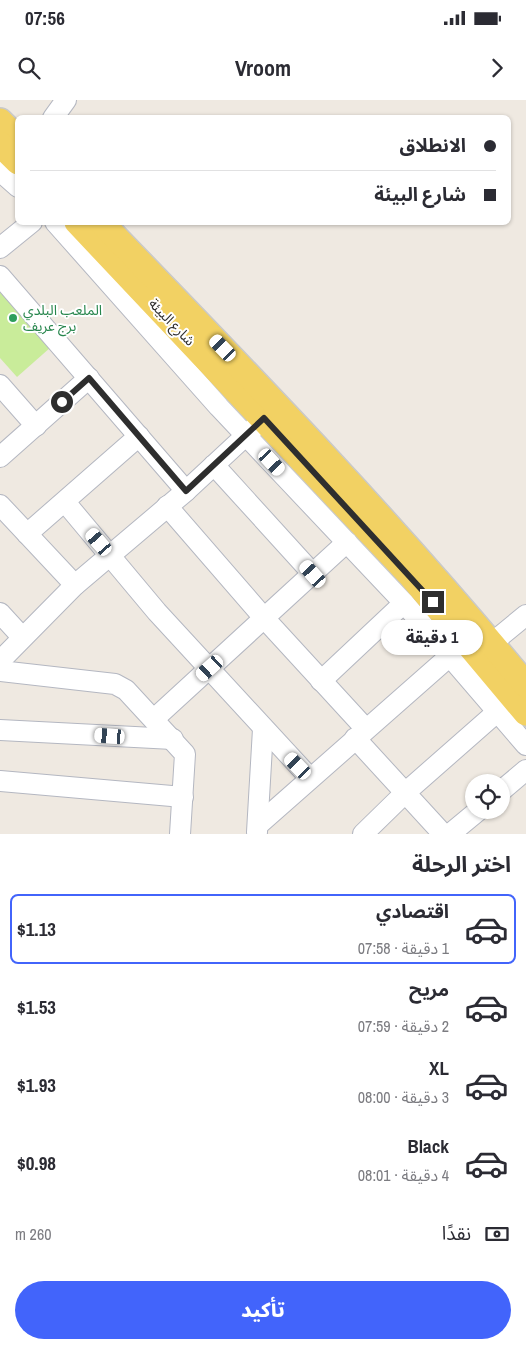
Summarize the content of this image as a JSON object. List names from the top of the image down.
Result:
{
  "streets": {
    "main road": ["شارع البيئة"]
  },
  "places": ["الملعب البلدي برج عريف"],
  "page": {
    "status": "07:56",
    "header": "Vroom",
    "banner": ["الانطلاق", "شارع البيئة"],
    "bubble": "1 دقيقة",
    "heading": "اختر الرحلة",
    "list": [
      {
        "name": "اقتصادي",
        "note": "1 دقيقة · 07:58",
        "value": "$1.13"
      },
      {
        "name": "مريح",
        "note": "2 دقيقة · 07:59",
        "value": "$1.53"
      },
      {
        "name": "XL",
        "note": "3 دقيقة · 08:00",
        "value": "$1.93"
      },
      {
        "name": "Black",
        "note": "4 دقيقة · 08:01",
        "value": "$0.98"
      }
    ],
    "pay": ["نقدًا", "260 m"],
    "buttons": "تأكيد"
  }
}
